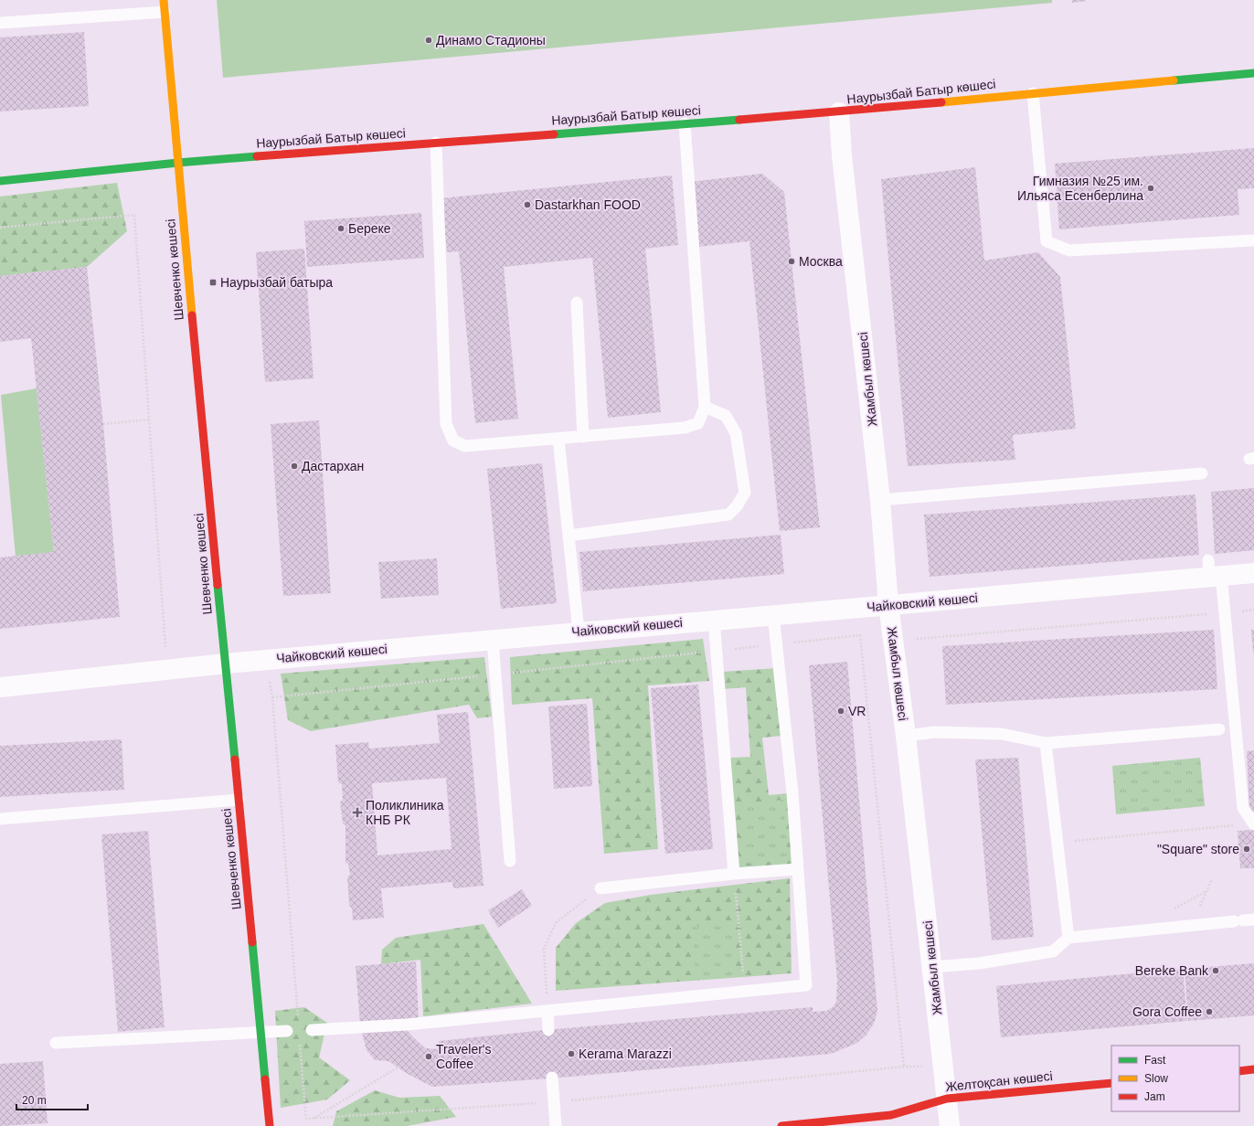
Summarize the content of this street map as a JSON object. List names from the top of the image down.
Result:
{
  "streets": {
    "main road": ["Наурызбай Батыр көшесі", "Шевченко көшесі", "Желтоқсан көшесі"],
    "street": ["Жамбыл көшесі", "Чайковский көшесі"]
  },
  "crossings": [
    ["Наурызбай Батыр көшесі", "Шевченко көшесі"],
    ["Наурызбай Батыр көшесі", "Жамбыл көшесі"],
    ["Шевченко көшесі", "Чайковский көшесі"],
    ["Жамбыл көшесі", "Чайковский көшесі"],
    ["Жамбыл көшесі", "Желтоқсан көшесі"]
  ],
  "places": {
    "other": [
      "Динамо Стадионы",
      "Гимназия №25 им. Ильяса Есенберлина",
      "Dastarkhan FOOD",
      "Береке",
      "Москва",
      "Дастархан",
      "VR",
      "\"Square\" store",
      "Bereke Bank",
      "Gora Coffee",
      "Kerama Marazzi",
      "Traveler's Coffee"
    ],
    "transit": ["Наурызбай батыра"],
    "health": ["Поликлиника КНБ РК"]
  },
  "legend": ["Fast", "Slow", "Jam"],
  "scale_bar": "20 m"
}
